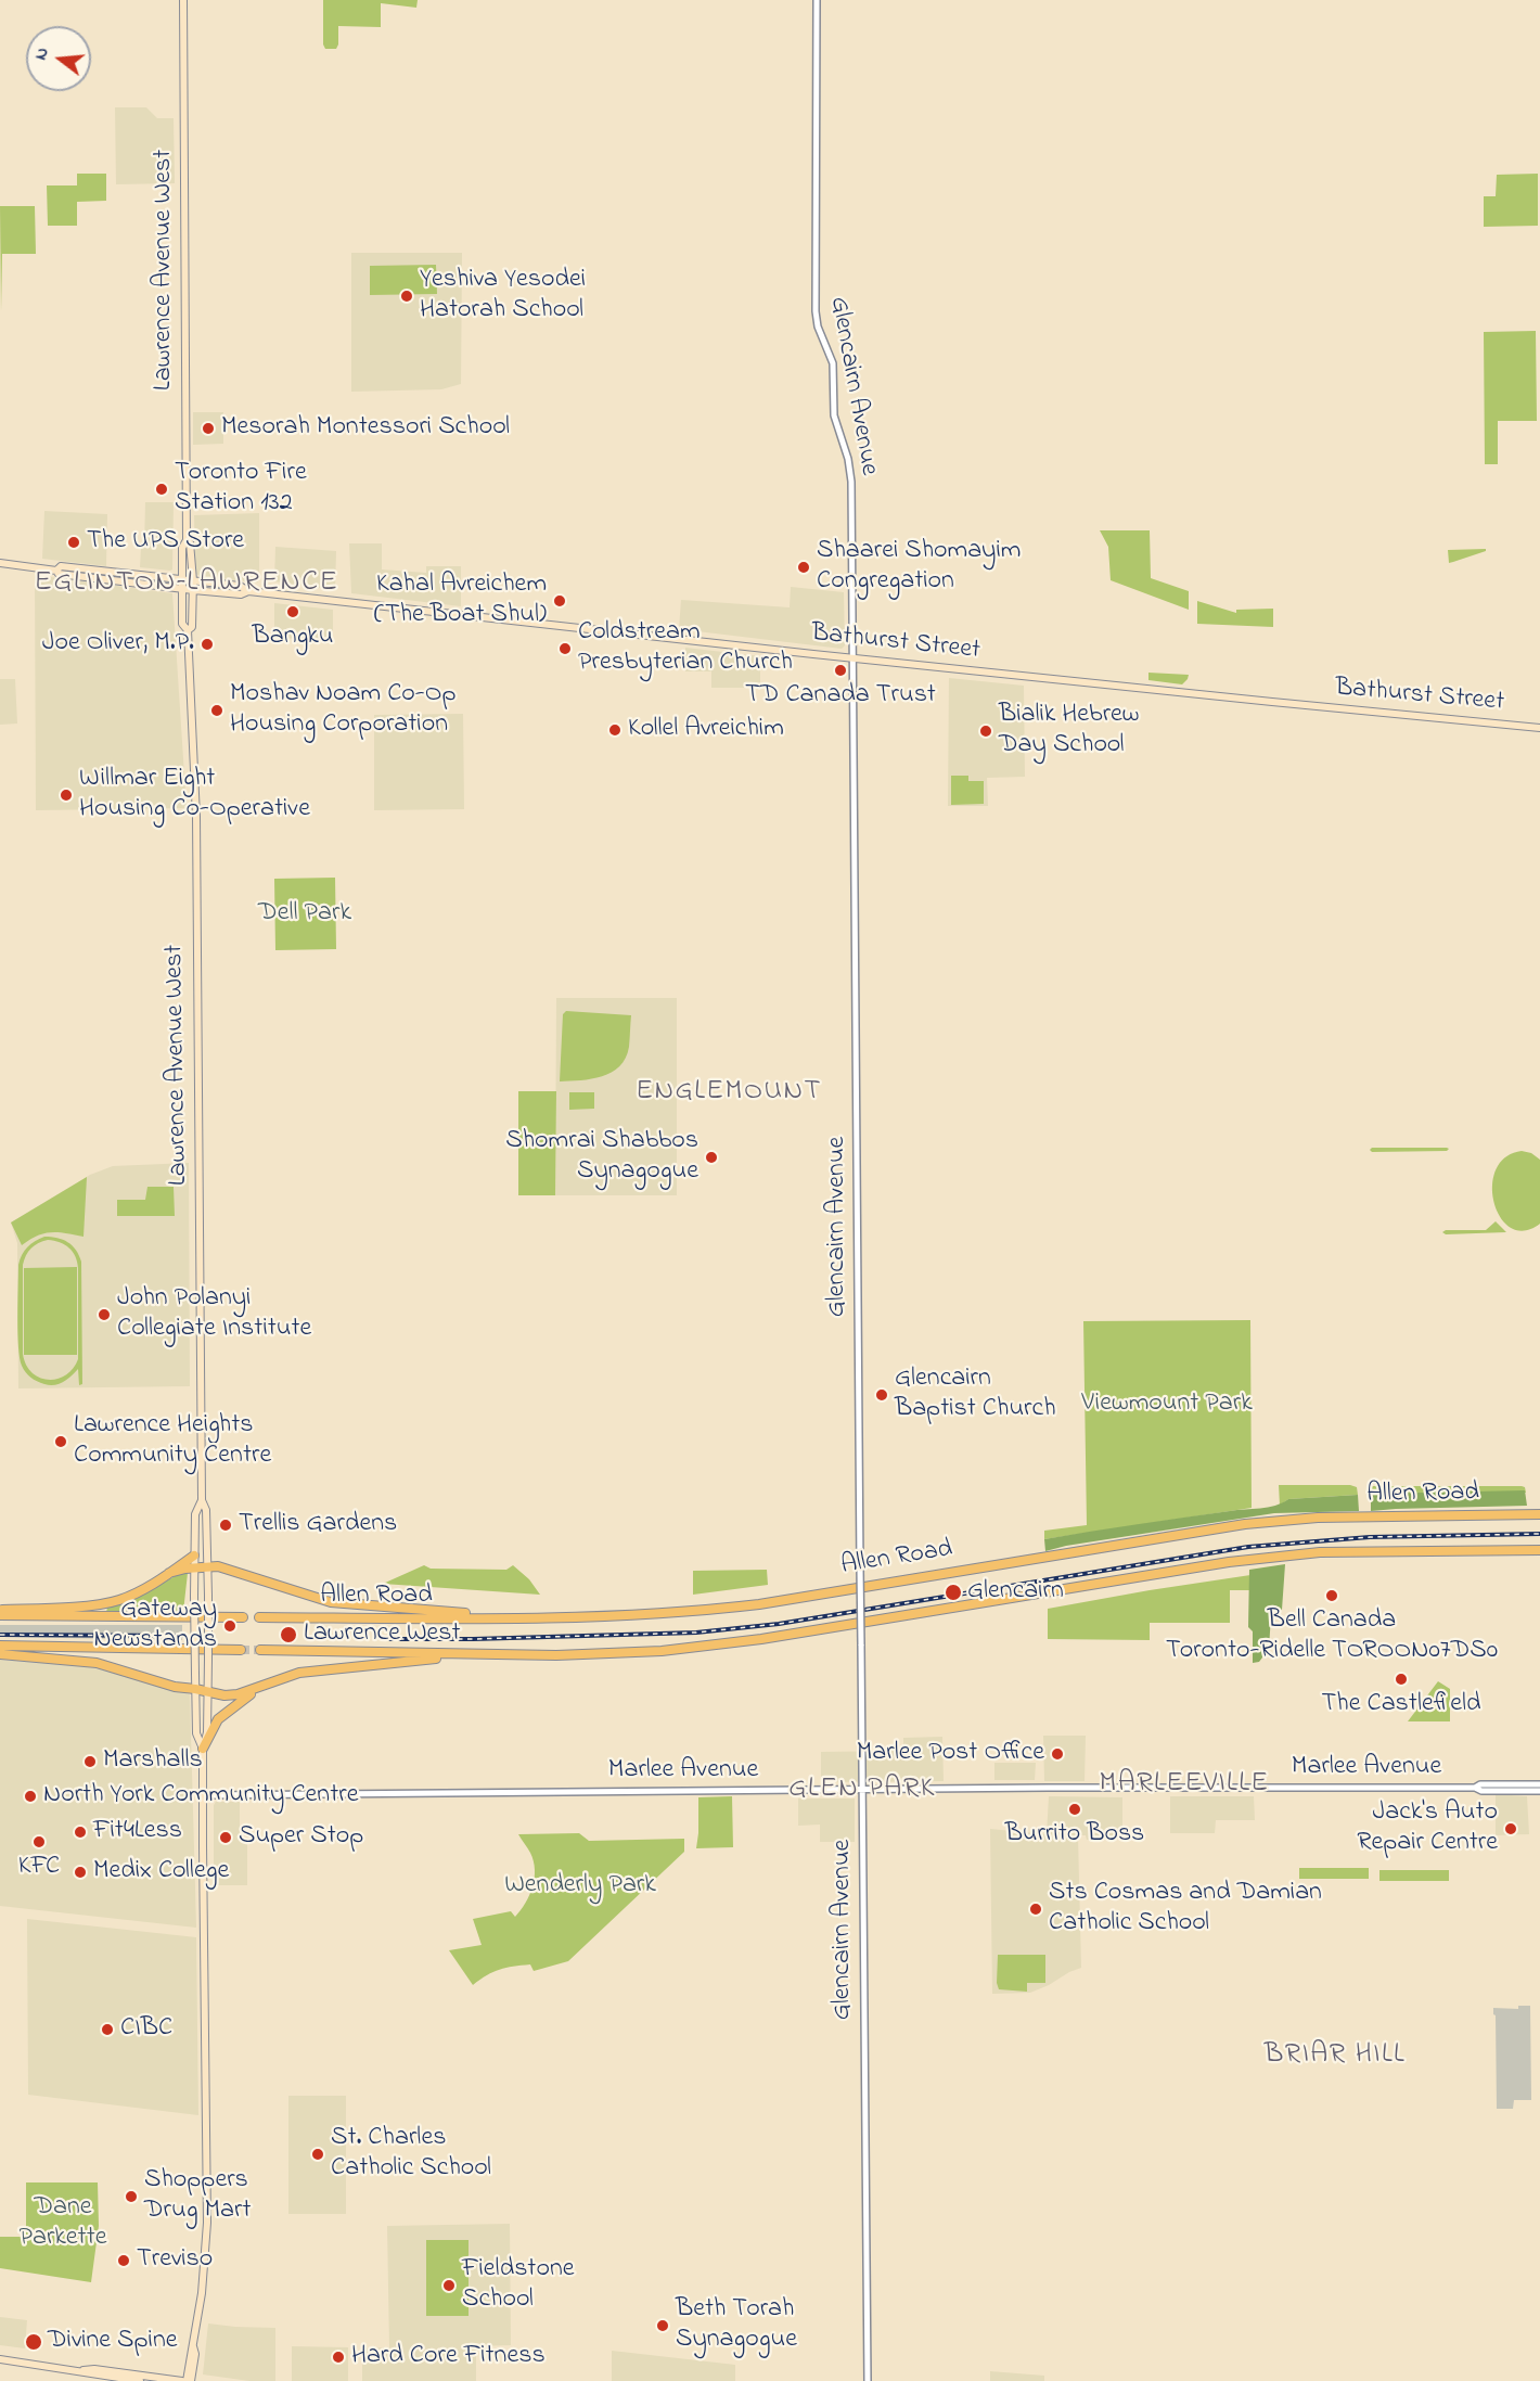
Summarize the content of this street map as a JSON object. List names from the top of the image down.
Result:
{
  "streets": {
    "highway": ["Allen Road"],
    "main road": ["Lawrence Avenue West", "Bathurst Street"],
    "street": ["Glencairn Avenue", "Marlee Avenue"]
  },
  "crossings": [
    ["Lawrence Avenue West", "Bathurst Street"],
    ["Lawrence Avenue West", "Marlee Avenue"],
    ["Glencairn Avenue", "Bathurst Street"],
    ["Glencairn Avenue", "Marlee Avenue"]
  ],
  "districts": [
    "EGLINTON–LAWRENCE",
    "ENGLEMOUNT",
    "MARLEEVILLE",
    "GLEN PARK",
    "BRIAR HILL"
  ],
  "parks": [
    "Dell Park",
    "Viewmount Park",
    "Wenderly Park",
    "Dane Parkette"
  ],
  "places": [
    "Yeshiva Yesodei Hatorah School",
    "Mesorah Montessori School",
    "Toronto Fire Station 132",
    "The UPS Store",
    "Shaarei Shomayim Congregation",
    "Kahal Avreichem (The Boat Shul)",
    "Bangku",
    "Joe Oliver, M.P.",
    "Coldstream Presbyterian Church",
    "TD Canada Trust",
    "Moshav Noam Co-Op Housing Corporation",
    "Kollel Avreichim",
    "Bialik Hebrew Day School",
    "Willmar Eight Housing Co-Operative",
    "Shomrai Shabbos Synagogue",
    "John Polanyi Collegiate Institute",
    "Glencairn Baptist Church",
    "Lawrence Heights Community Centre",
    "Trellis Gardens",
    "Glencairn",
    "Bell Canada Toronto-Ridelle TOROON07DS0",
    "Gateway Newstands",
    "Lawrence West",
    "The Castlefield",
    "Marlee Post Office",
    "Marshalls",
    "North York Community Centre",
    "Burrito Boss",
    "Jack's Auto Repair Centre",
    "Fit4Less",
    "Super Stop",
    "KFC",
    "Medix College",
    "Sts Cosmas and Damian Catholic School",
    "CIBC",
    "St. Charles Catholic School",
    "Shoppers Drug Mart",
    "Treviso",
    "Fieldstone School",
    "Beth Torah Synagogue",
    "Divine Spine",
    "Hard Core Fitness"
  ],
  "north": "left"
}
